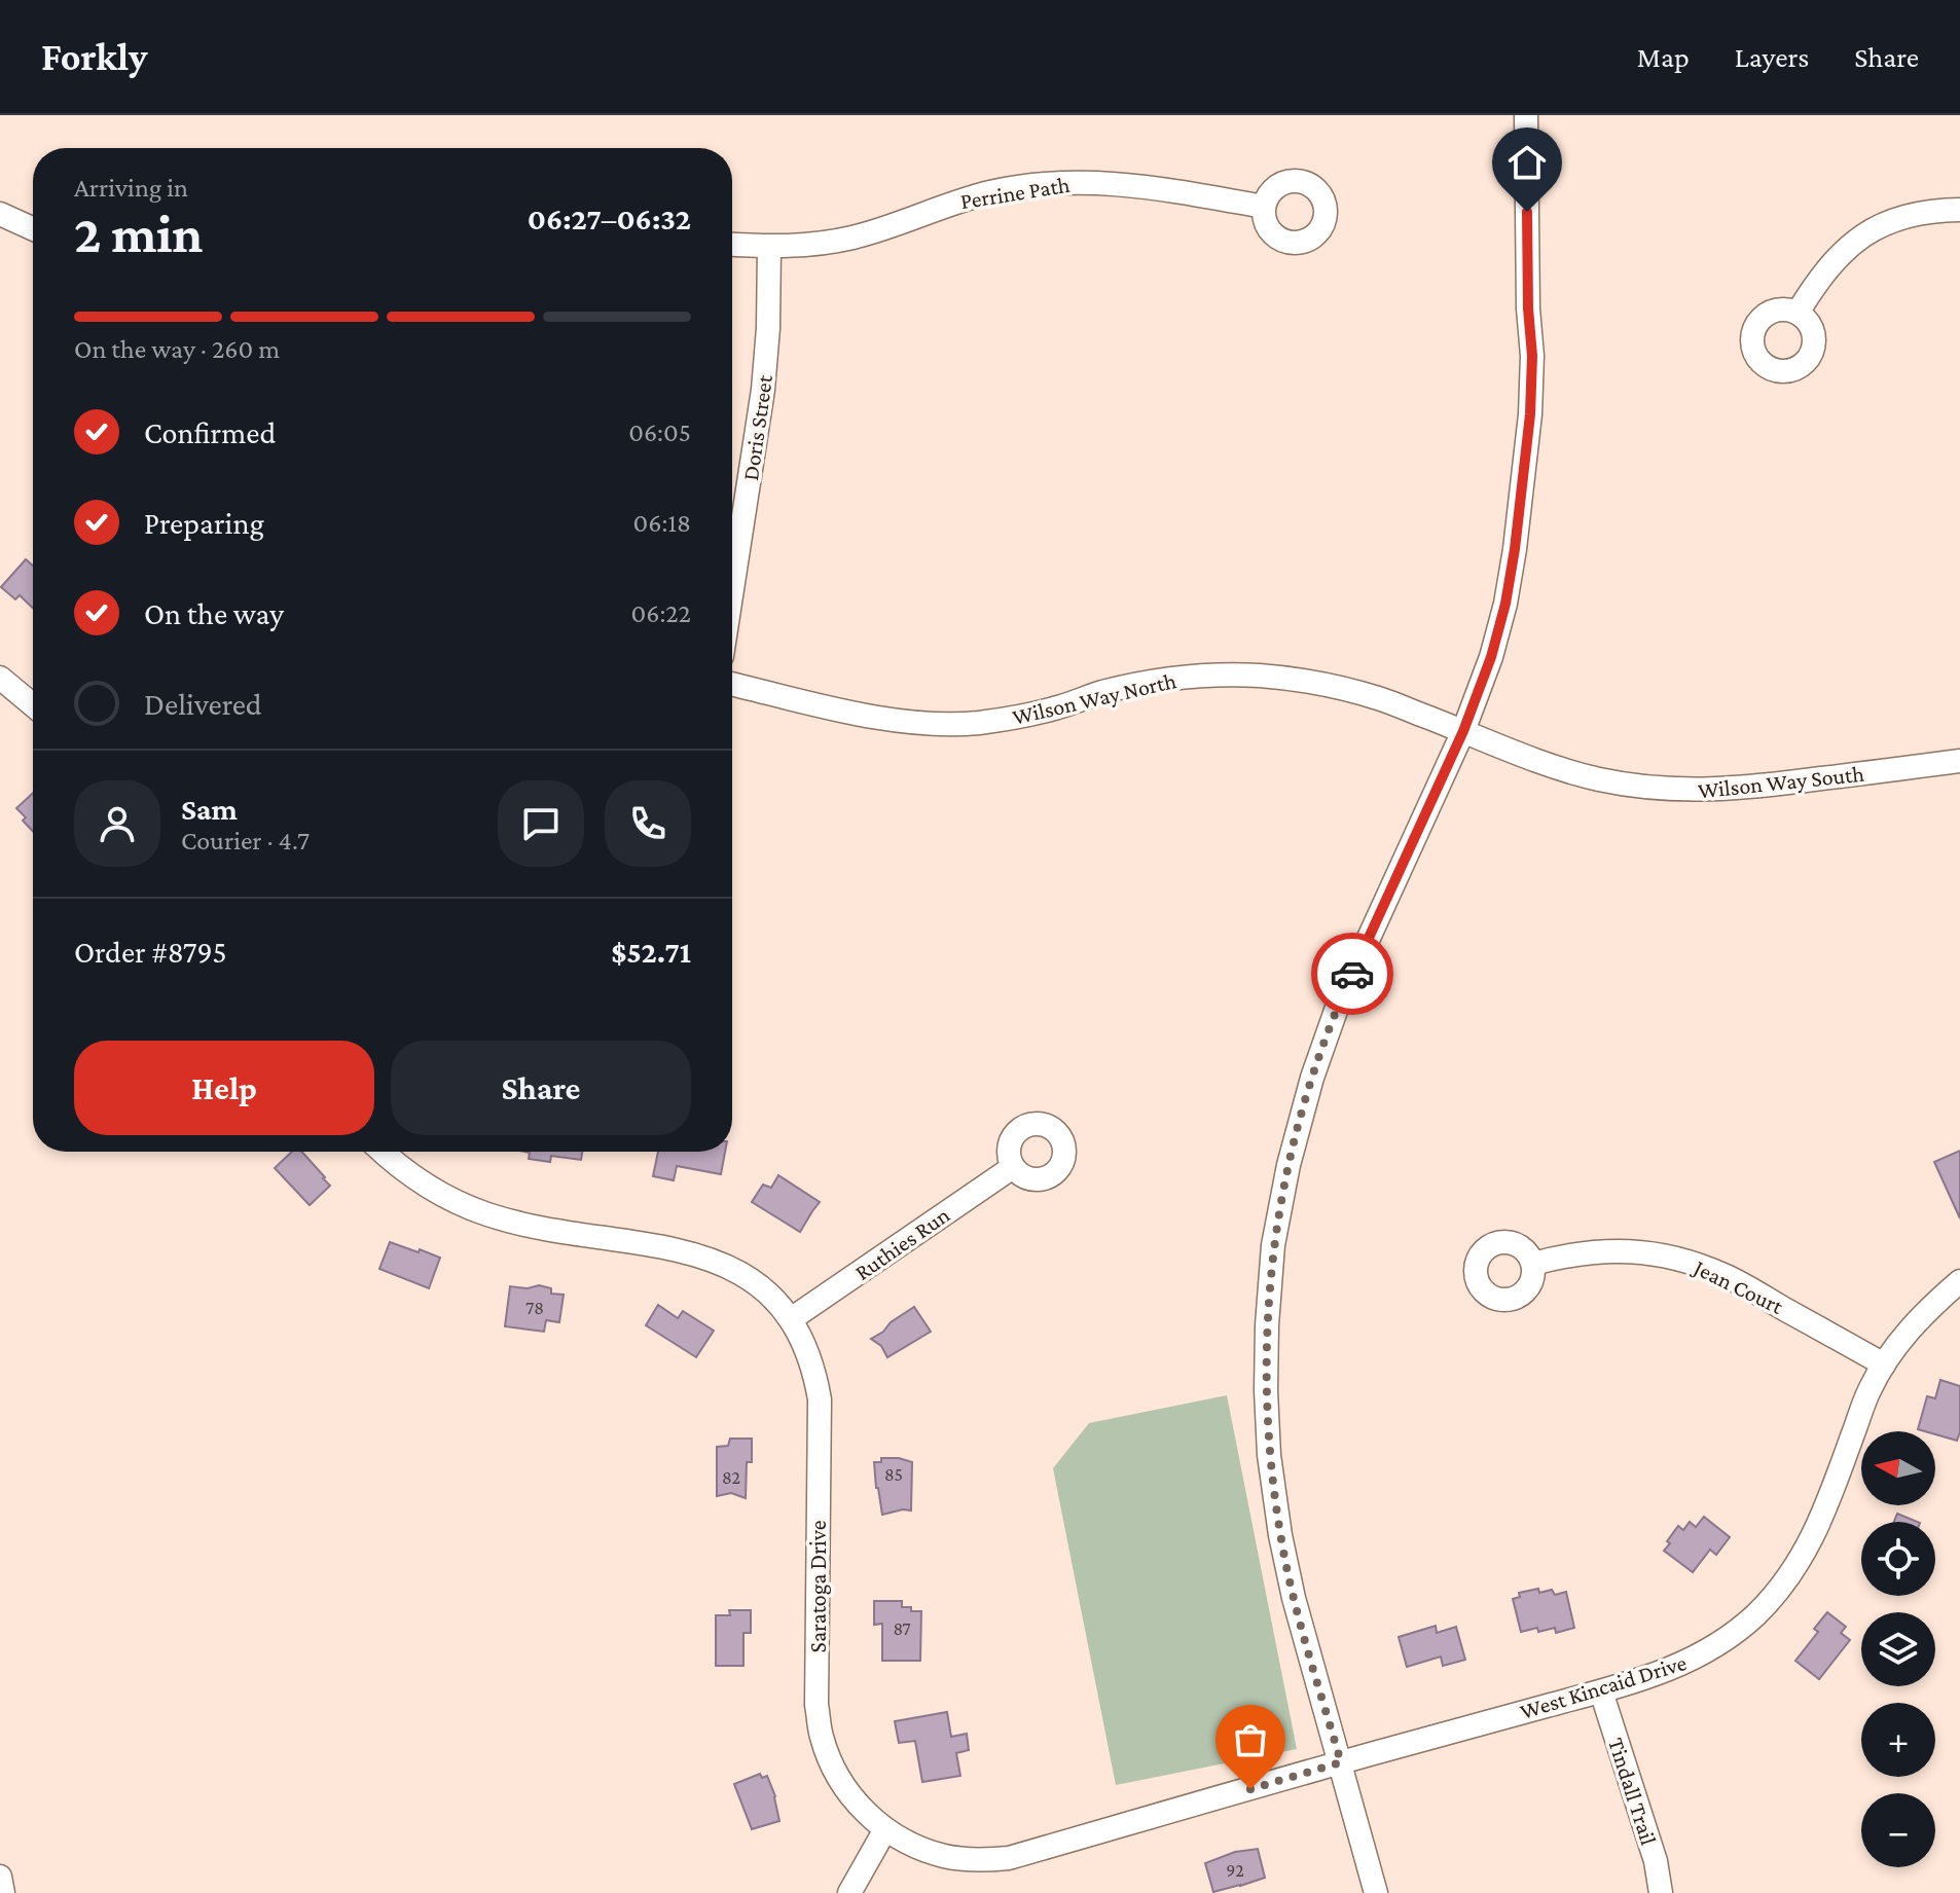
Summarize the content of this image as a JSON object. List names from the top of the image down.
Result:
{
  "streets": {
    "street": [
      "Perrine Path",
      "Doris Street",
      "Wilson Way North",
      "Wilson Way South",
      "Ruthies Run",
      "Jean Court",
      "Saratoga Drive",
      "West Kincaid Drive",
      "Tindall Trail"
    ]
  },
  "crossings": [
    ["Perrine Path", "Doris Street"],
    ["Wilson Way North", "Wilson Way South"],
    ["Ruthies Run", "Saratoga Drive"],
    ["Jean Court", "West Kincaid Drive"],
    ["Saratoga Drive", "West Kincaid Drive"],
    ["West Kincaid Drive", "Tindall Trail"]
  ],
  "house_numbers": [
    "78",
    "85",
    "82",
    "87",
    "92"
  ],
  "north": "left",
  "page": {
    "header": "Forkly",
    "nav": ["Map", "Layers", "Share"],
    "heading": ["2 min", "Arriving in", "06:27–06:32"],
    "panel": [
      "Sam",
      "Courier · 4.7",
      "Order #8795",
      "$52.71"
    ],
    "bar": "On the way · 260 m",
    "list": [
      ["Confirmed", "06:05"],
      ["Preparing", "06:18"],
      ["On the way", "06:22"],
      "Delivered"
    ],
    "buttons": ["Help", "Share"],
    "map_buttons": ["+", "−"]
  }
}
